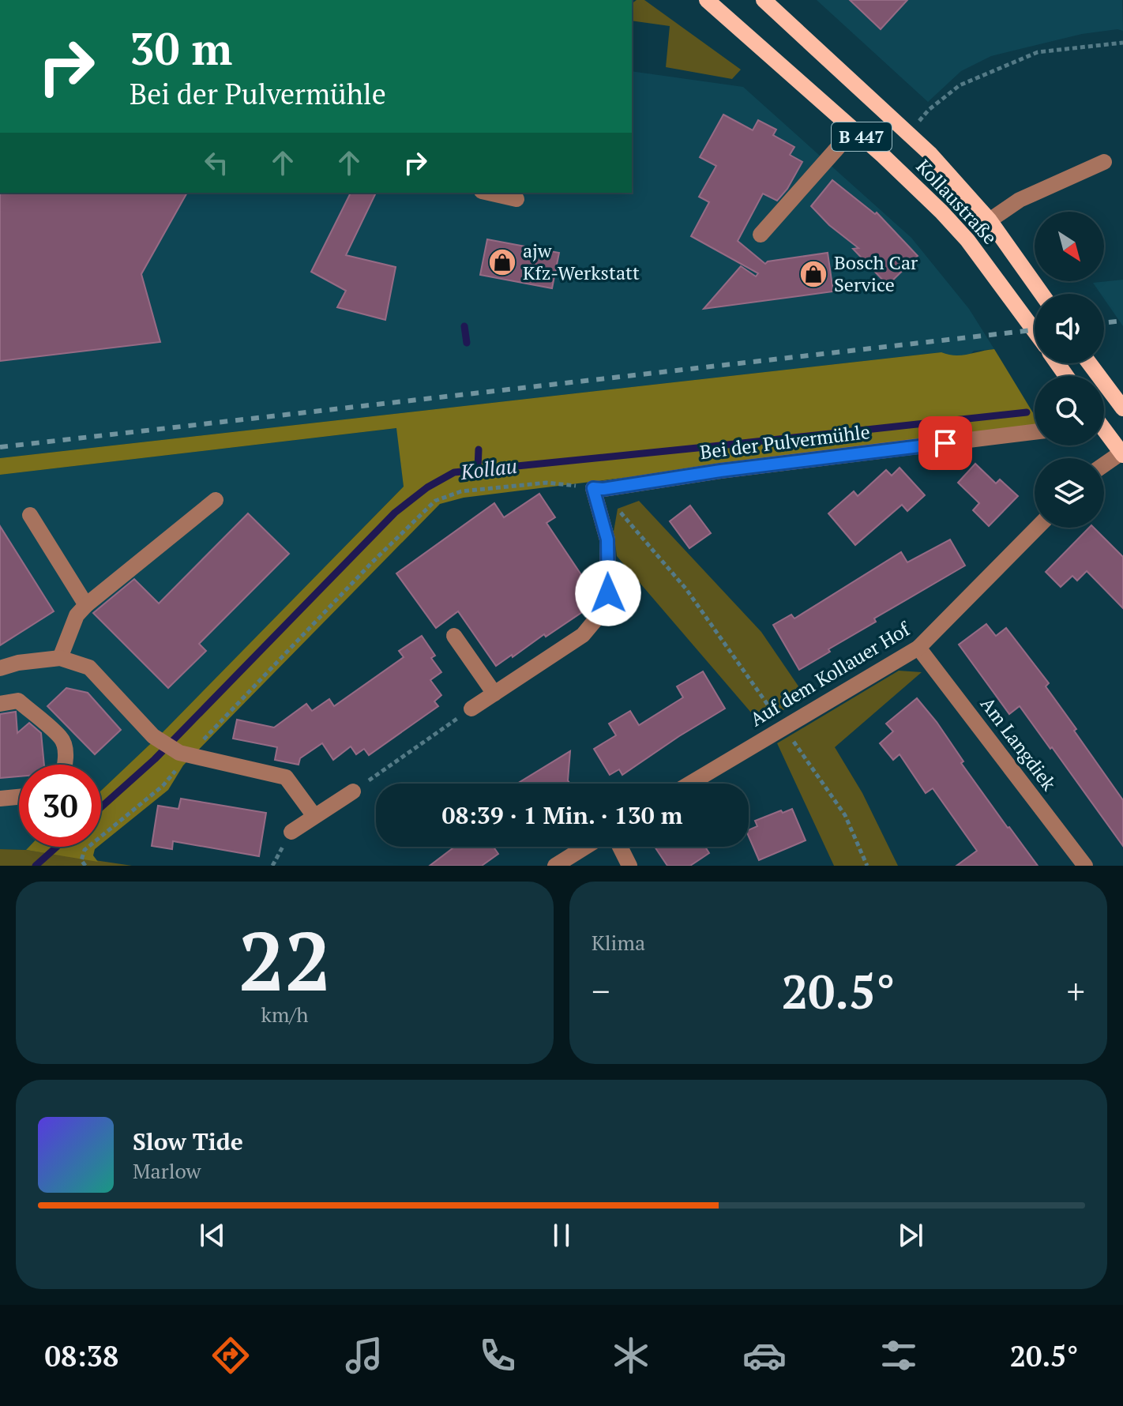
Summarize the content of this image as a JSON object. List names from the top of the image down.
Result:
{
  "streets": {
    "main road": ["B 447", "Kollaustraße"],
    "street": ["Bei der Pulvermühle", "Auf dem Kollauer Hof", "Am Langdiek"]
  },
  "crossings": [
    ["Auf dem Kollauer Hof", "Am Langdiek"]
  ],
  "water": ["Kollau"],
  "places": {
    "shop": ["ajw Kfz-Werkstatt", "Bosch Car Service"]
  },
  "north": "bottom right",
  "page": {
    "turn": ["30 m", "Bei der Pulvermühle"],
    "limit": "30",
    "trip": "08:39 · 1 Min. · 130 m",
    "tile": [
      ["22", "km/h"],
      "Klima"
    ],
    "heat": ["−", "20.5°", "+"],
    "song": ["Slow Tide", "Marlow"],
    "tabs": ["08:38", "20.5°"]
  }
}
